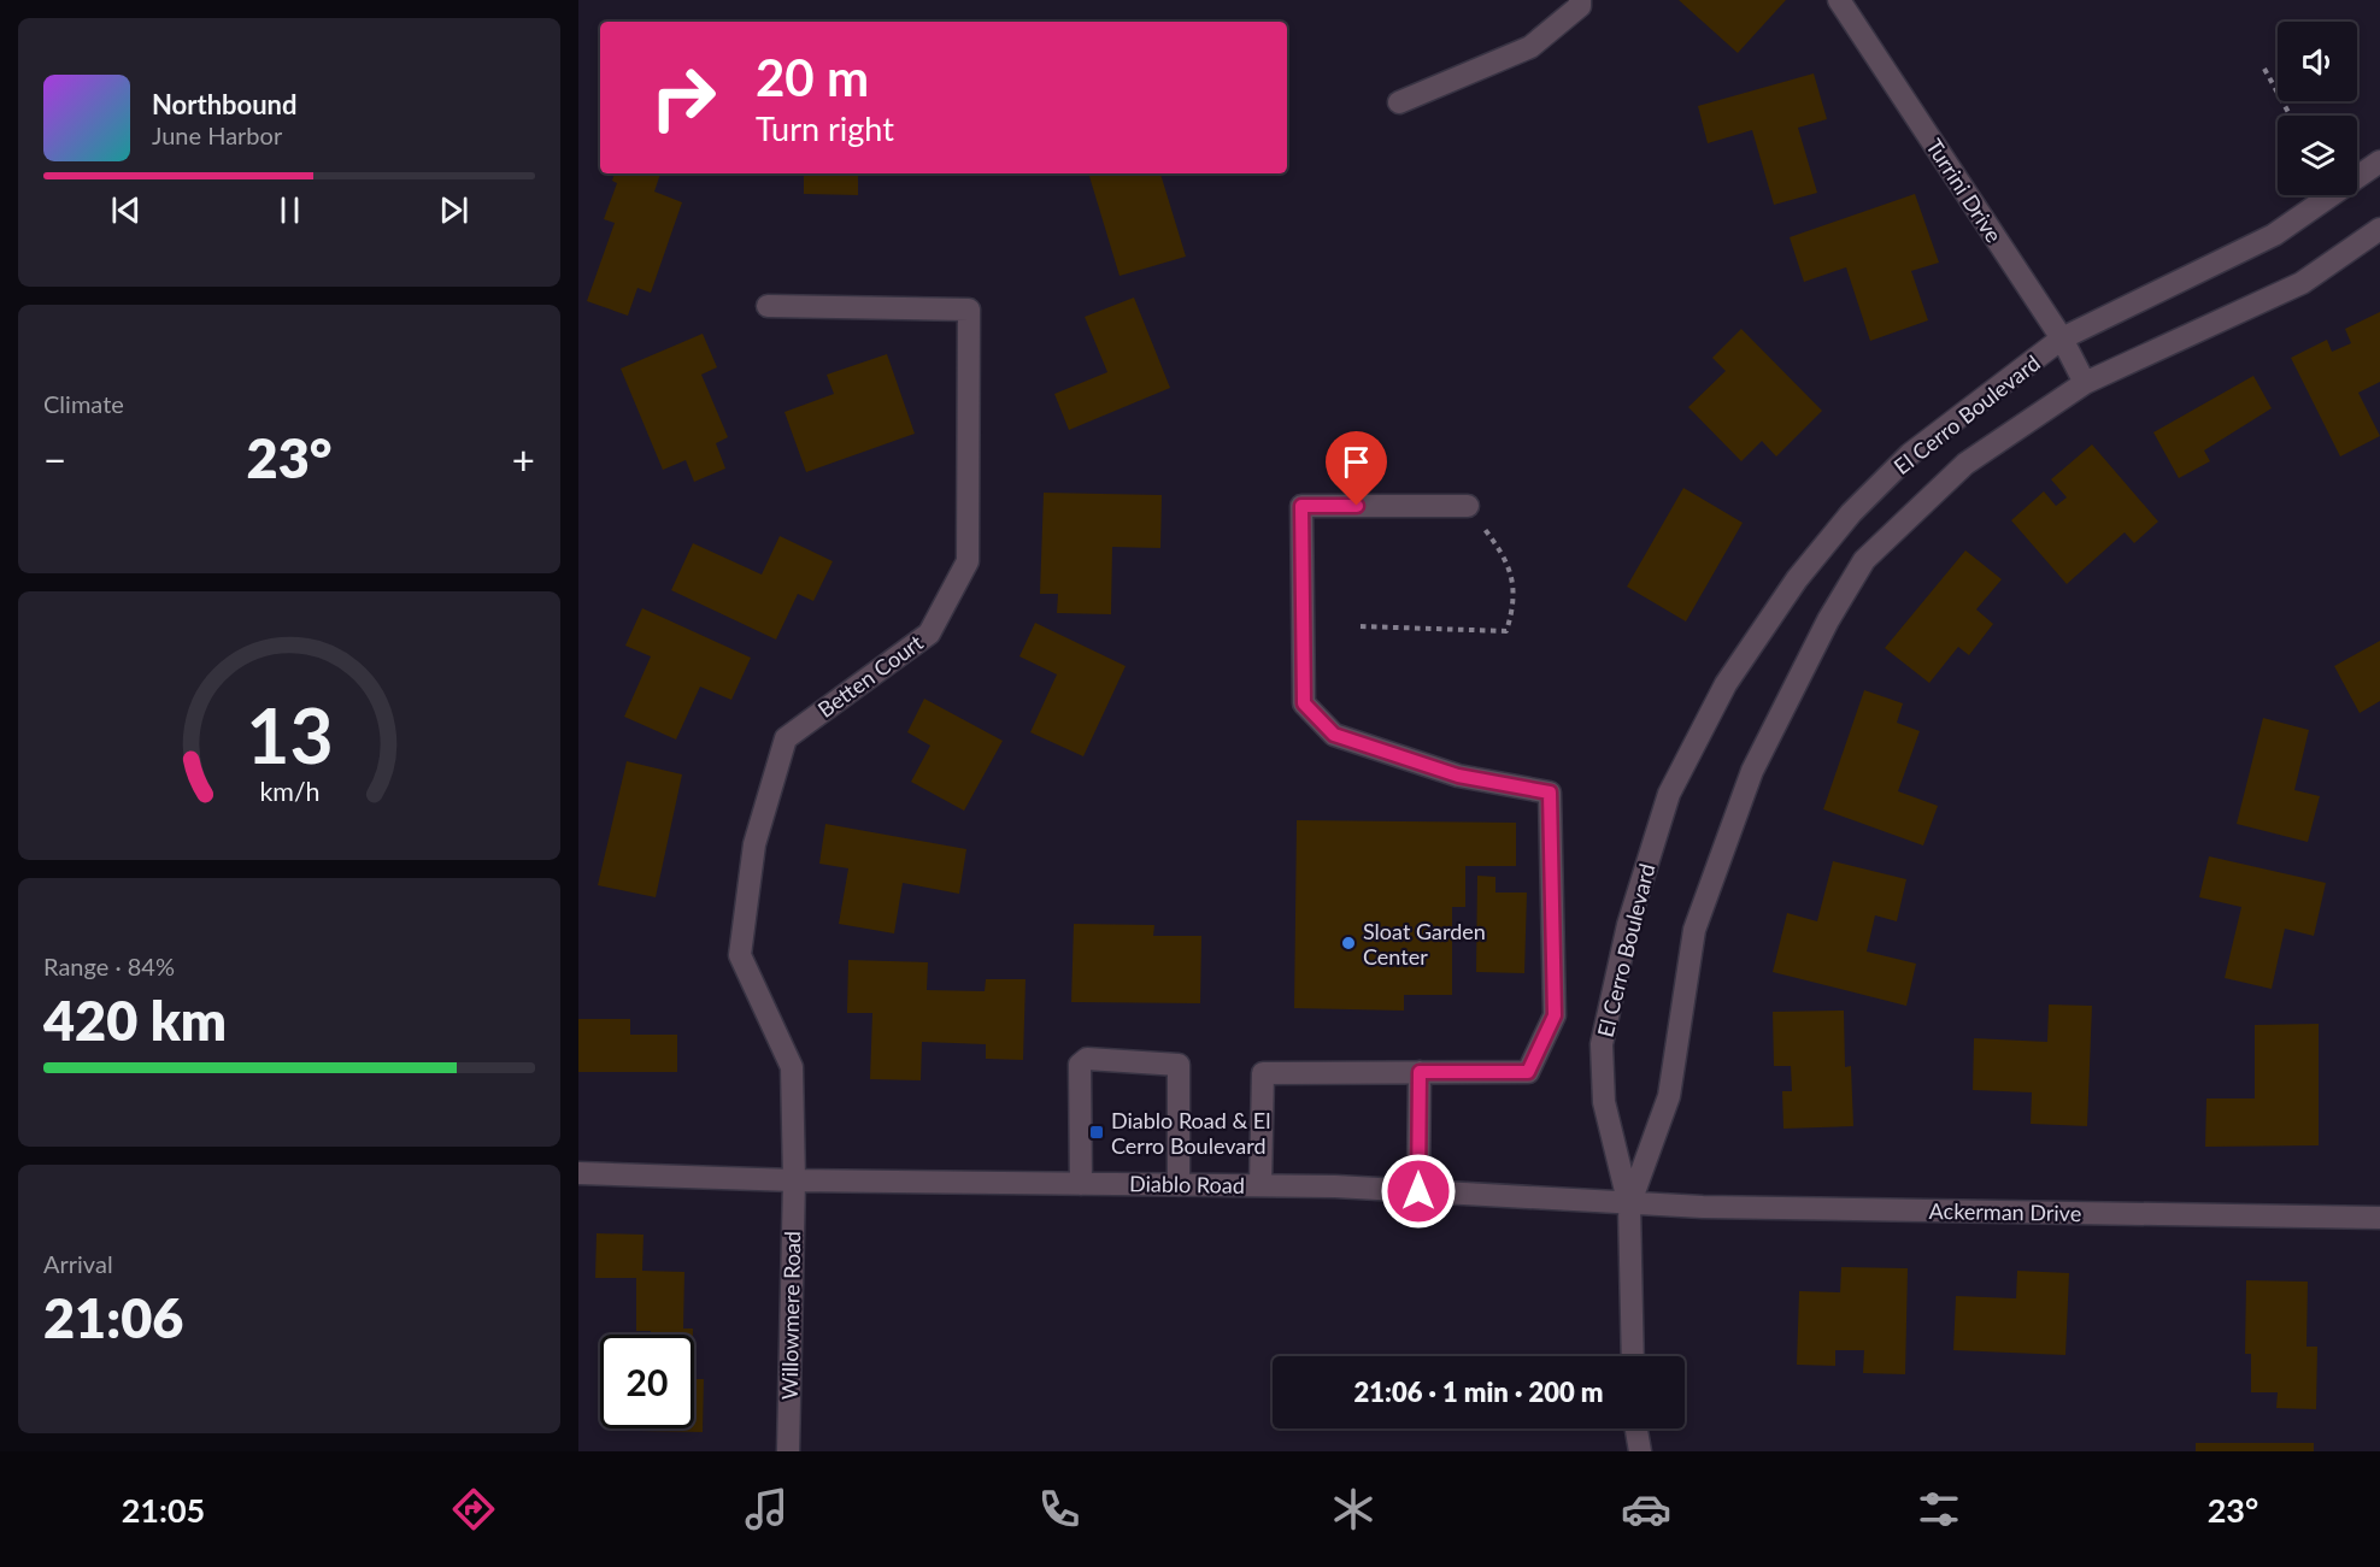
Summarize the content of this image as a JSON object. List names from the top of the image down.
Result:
{
  "streets": {
    "street": [
      "Turrini Drive",
      "El Cerro Boulevard",
      "Betten Court",
      "Diablo Road",
      "Ackerman Drive",
      "Willowmere Road"
    ]
  },
  "crossings": [
    ["Turrini Drive", "El Cerro Boulevard"],
    ["El Cerro Boulevard", "Diablo Road"],
    ["El Cerro Boulevard", "Ackerman Drive"],
    ["Betten Court", "Diablo Road"],
    ["Betten Court", "Willowmere Road"],
    ["Diablo Road", "Ackerman Drive"],
    ["Diablo Road", "Willowmere Road"]
  ],
  "places": {
    "other": ["Sloat Garden Center"],
    "transit": ["Diablo Road & El Cerro Boulevard"]
  },
  "page": {
    "turn": ["20 m", "Turn right"],
    "song": ["Northbound", "June Harbor"],
    "tile": [
      "Climate",
      ["Range · 84%", "420 km"],
      ["Arrival", "21:06"]
    ],
    "heat": ["−", "23°", "+"],
    "limit": "20",
    "trip": "21:06 · 1 min · 200 m",
    "tabs": ["21:05", "23°"],
    "gauge": ["13", "km/h"]
  }
}
